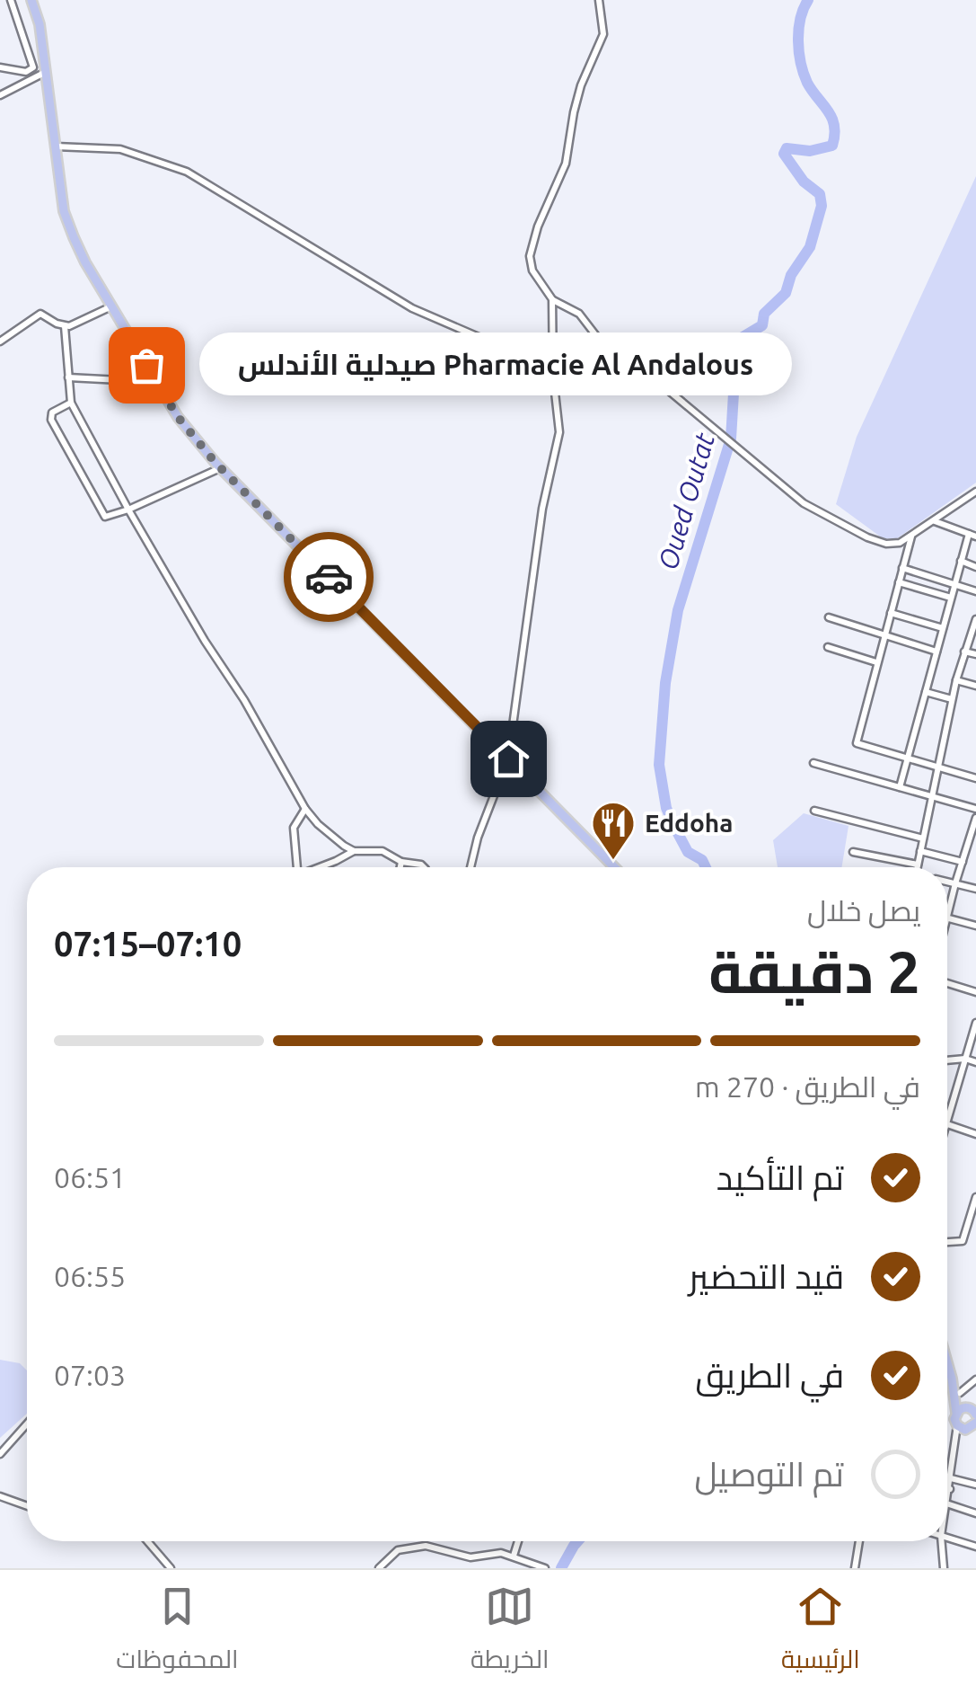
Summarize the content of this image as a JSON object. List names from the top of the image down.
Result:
{
  "water": ["Oued Outat"],
  "places": {
    "other": ["Pharmacie Al Andalous صيدلية الأندلس"],
    "restaurant": ["Eddoha"]
  },
  "page": {
    "bubble": "Pharmacie Al Andalous صيدلية الأندلس",
    "heading": ["2 دقيقة", "يصل خلال", "07:10–07:15"],
    "bar": "في الطريق · 270 m",
    "list": [
      ["تم التأكيد", "06:51"],
      ["قيد التحضير", "06:55"],
      ["في الطريق", "07:03"],
      "تم التوصيل"
    ],
    "tabs": ["الرئيسية", "الخريطة", "المحفوظات"]
  }
}
